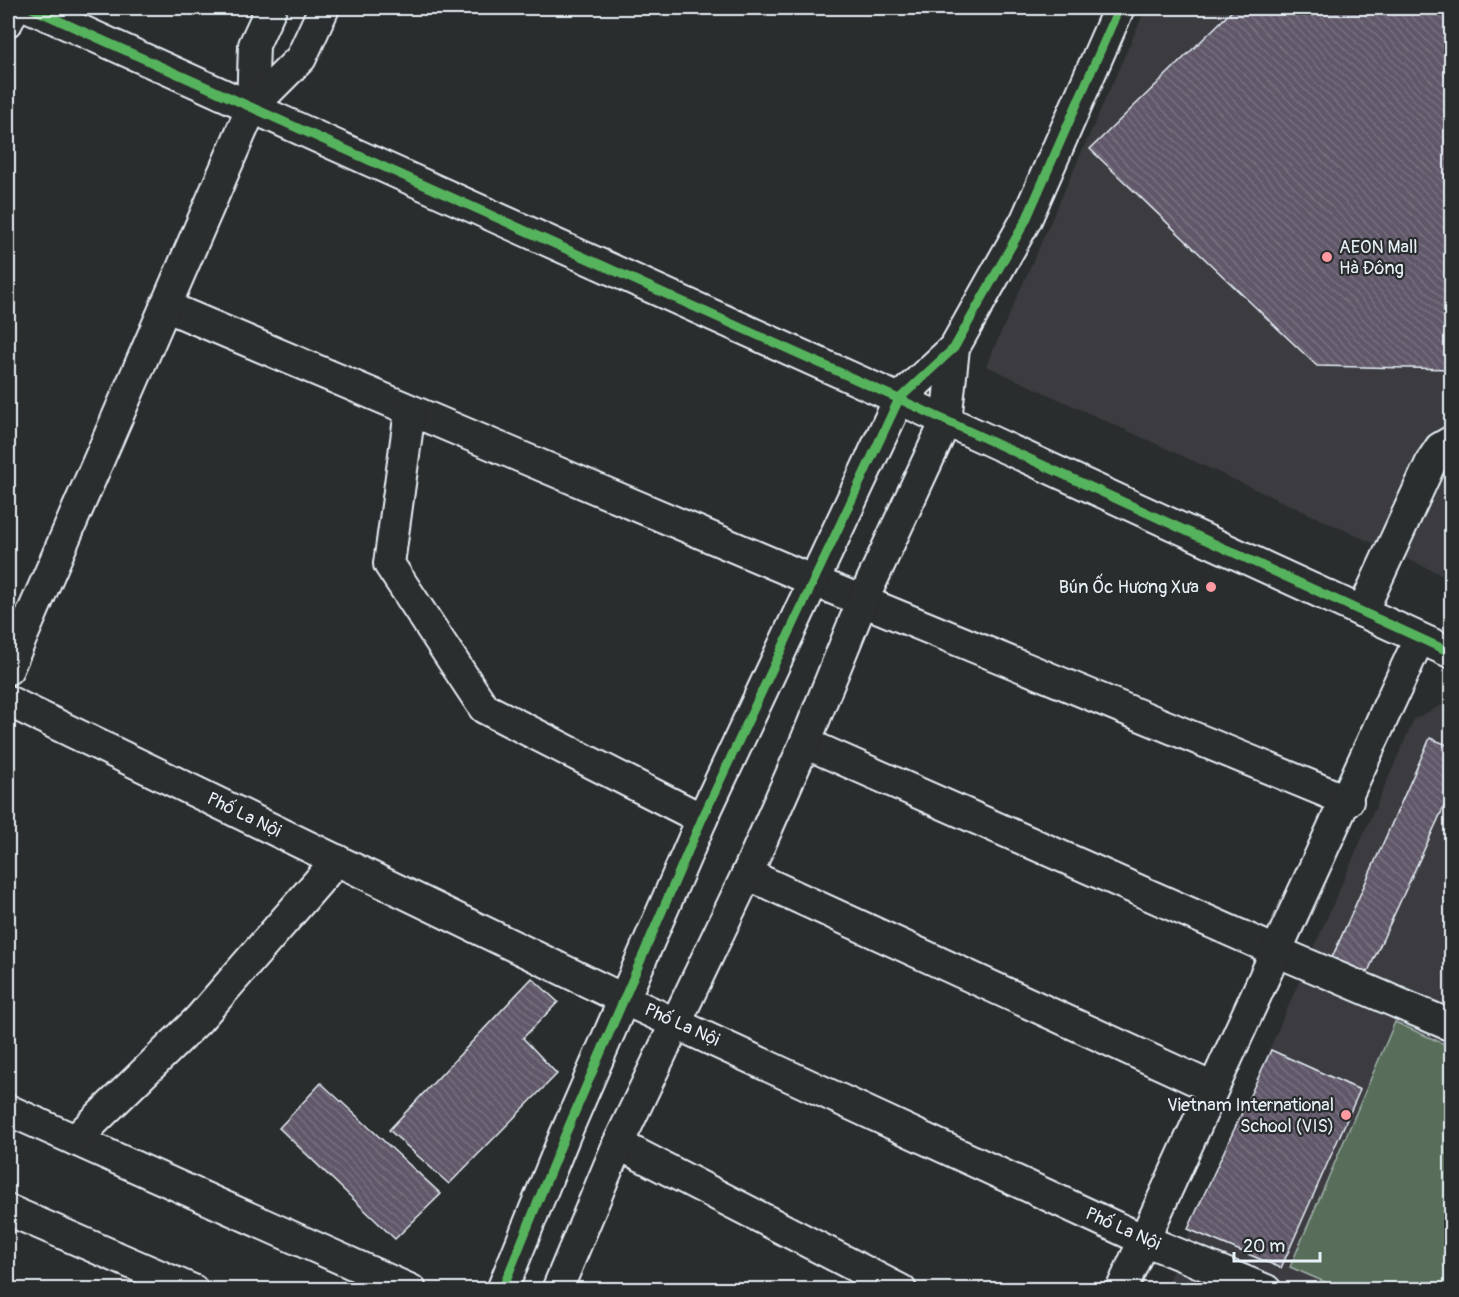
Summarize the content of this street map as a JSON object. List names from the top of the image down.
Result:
{
  "streets": {
    "street": ["Phố La Nội"]
  },
  "places": ["AEON Mall Hà Đông", "Bún Ốc Hương Xưa", "Vietnam International School (VIS)"],
  "scale_bar": "20 m"
}
